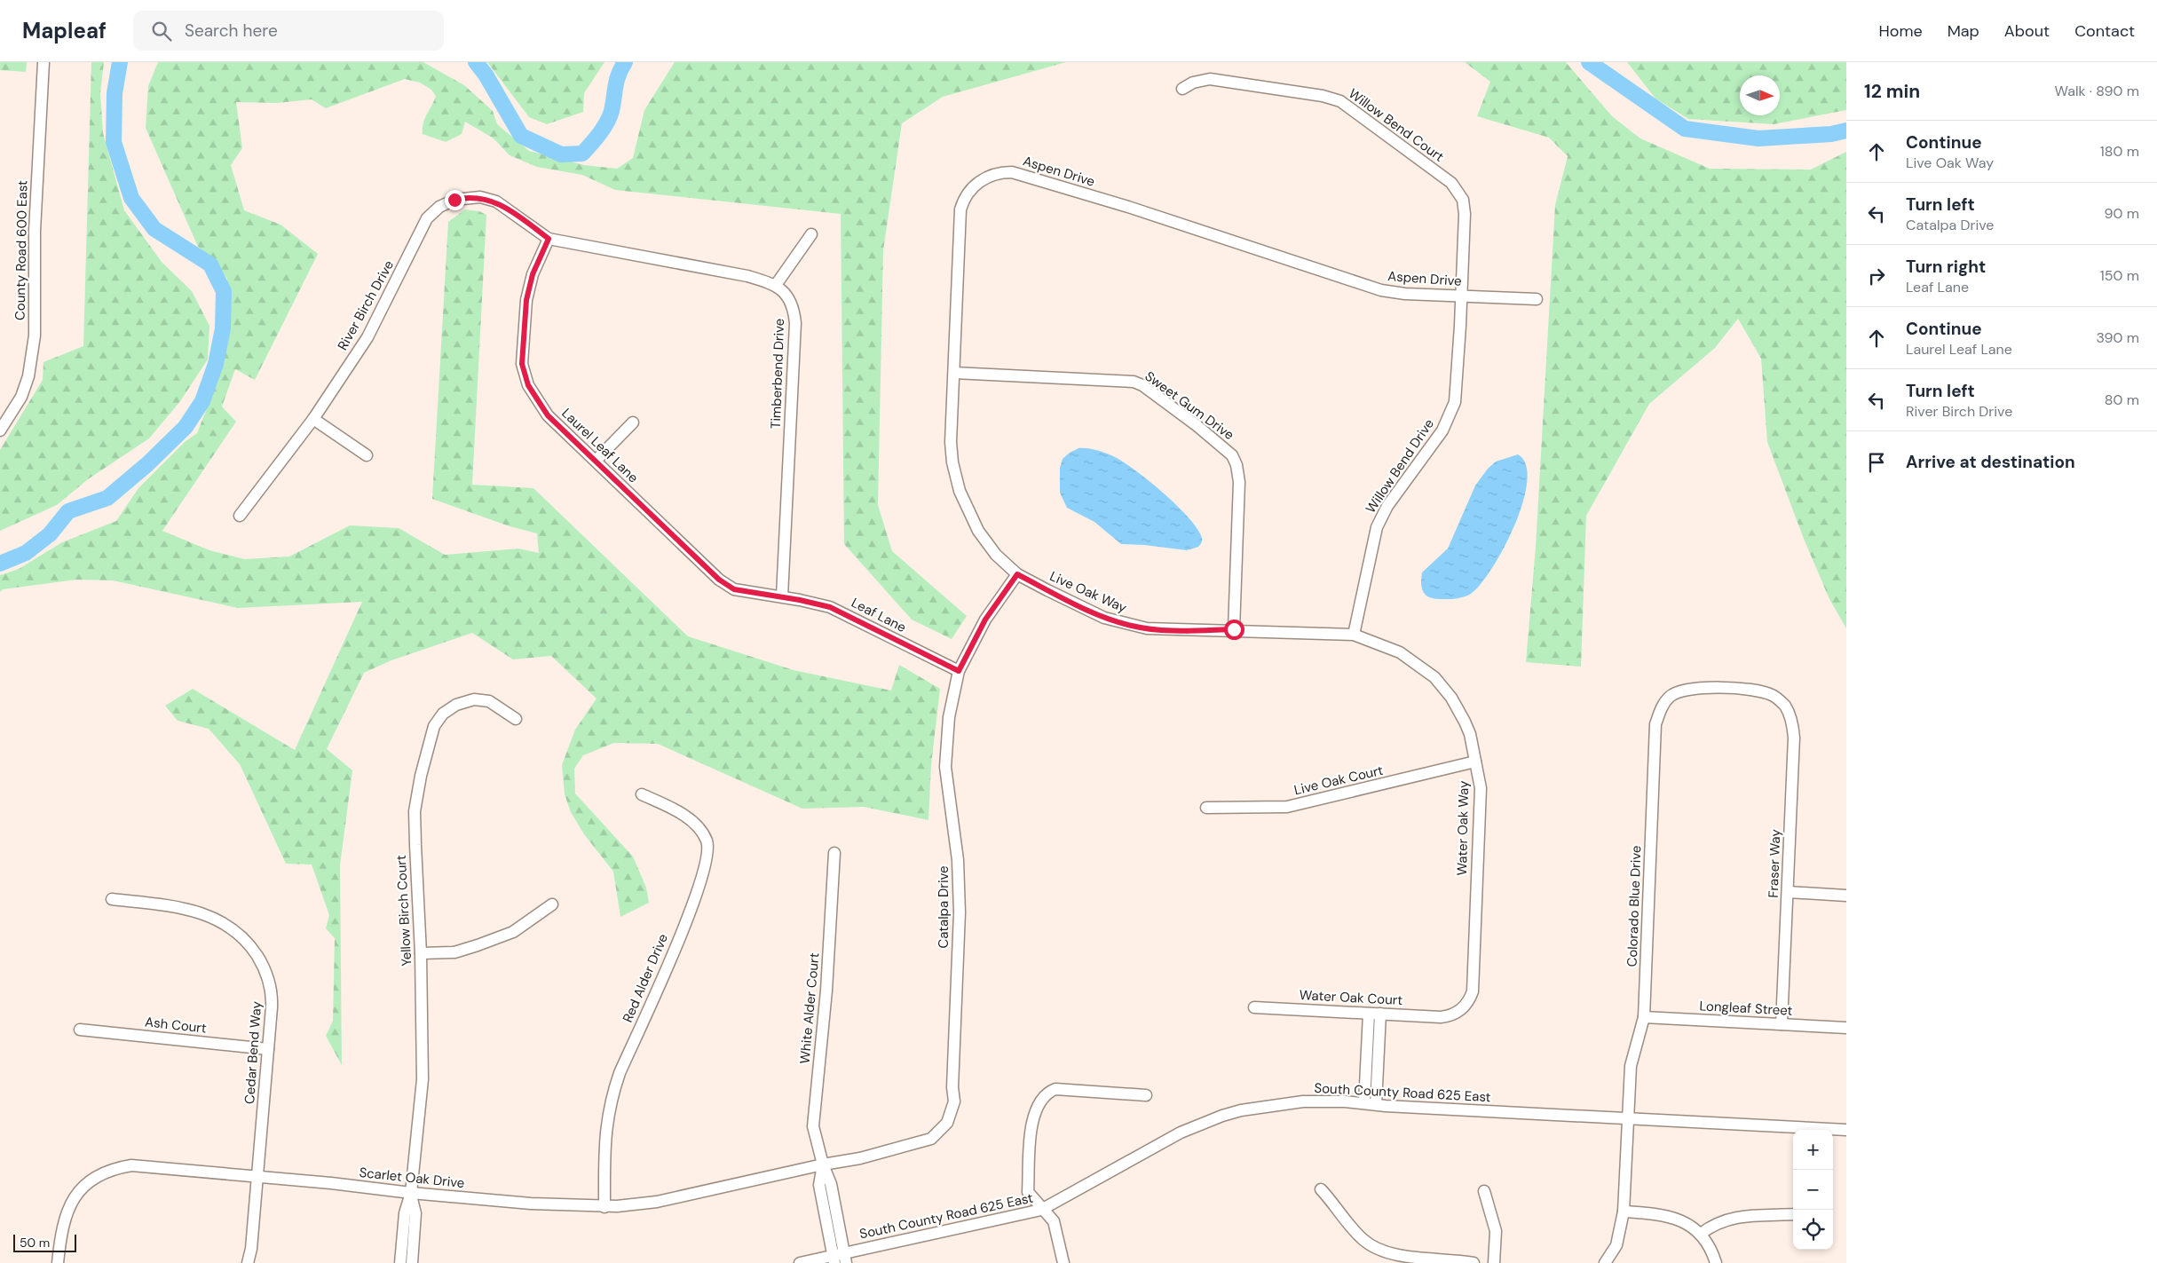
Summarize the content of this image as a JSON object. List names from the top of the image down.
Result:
{
  "streets": {
    "street": [
      "Willow Bend Court",
      "Aspen Drive",
      "County Road 600 East",
      "River Birch Drive",
      "Timberbend Drive",
      "Sweet Gum Drive",
      "Laurel Leaf Lane",
      "Willow Bend Drive",
      "Live Oak Way",
      "Leaf Lane",
      "Live Oak Court",
      "Water Oak Way",
      "Fraser Way",
      "Colorado Blue Drive",
      "Catalpa Drive",
      "Yellow Birch Court",
      "Red Alder Drive",
      "Water Oak Court",
      "White Alder Court",
      "Longleaf Street",
      "Ash Court",
      "Cedar Bend Way",
      "South County Road 625 East",
      "Scarlet Oak Drive"
    ]
  },
  "crossings": [
    ["Willow Bend Court", "Aspen Drive"],
    ["Willow Bend Court", "Willow Bend Drive"],
    ["Aspen Drive", "Sweet Gum Drive"],
    ["Aspen Drive", "Willow Bend Drive"],
    ["Aspen Drive", "Live Oak Way"],
    ["Aspen Drive", "Catalpa Drive"],
    ["River Birch Drive", "Laurel Leaf Lane"],
    ["Timberbend Drive", "Laurel Leaf Lane"],
    ["Timberbend Drive", "Leaf Lane"],
    ["Sweet Gum Drive", "Live Oak Way"],
    ["Laurel Leaf Lane", "Leaf Lane"],
    ["Willow Bend Drive", "Live Oak Way"],
    ["Willow Bend Drive", "Water Oak Way"],
    ["Live Oak Way", "Water Oak Way"],
    ["Live Oak Way", "Catalpa Drive"],
    ["Leaf Lane", "Catalpa Drive"],
    ["Live Oak Court", "Water Oak Way"],
    ["Water Oak Way", "Water Oak Court"],
    ["Fraser Way", "Colorado Blue Drive"],
    ["Fraser Way", "Longleaf Street"],
    ["Colorado Blue Drive", "Longleaf Street"],
    ["Colorado Blue Drive", "South County Road 625 East"],
    ["Catalpa Drive", "White Alder Court"],
    ["Catalpa Drive", "Scarlet Oak Drive"],
    ["Yellow Birch Court", "Scarlet Oak Drive"],
    ["Red Alder Drive", "Scarlet Oak Drive"],
    ["White Alder Court", "South County Road 625 East"],
    ["White Alder Court", "Scarlet Oak Drive"],
    ["Ash Court", "Cedar Bend Way"],
    ["Cedar Bend Way", "Scarlet Oak Drive"]
  ],
  "scale_bar": "50 m",
  "north": "right",
  "page": {
    "header": "Mapleaf",
    "search": "Search here",
    "nav": [
      "Home",
      "Map",
      "About",
      "Contact"
    ],
    "heading": ["12 min", "Walk · 890 m"],
    "list": [
      ["Continue", "Live Oak Way", "180 m"],
      ["Turn left", "Catalpa Drive", "90 m"],
      ["Turn right", "Leaf Lane", "150 m"],
      ["Continue", "Laurel Leaf Lane", "390 m"],
      ["Turn left", "River Birch Drive", "80 m"],
      "Arrive at destination"
    ],
    "map_buttons": ["+", "−"],
    "scale": "50 m"
  }
}
